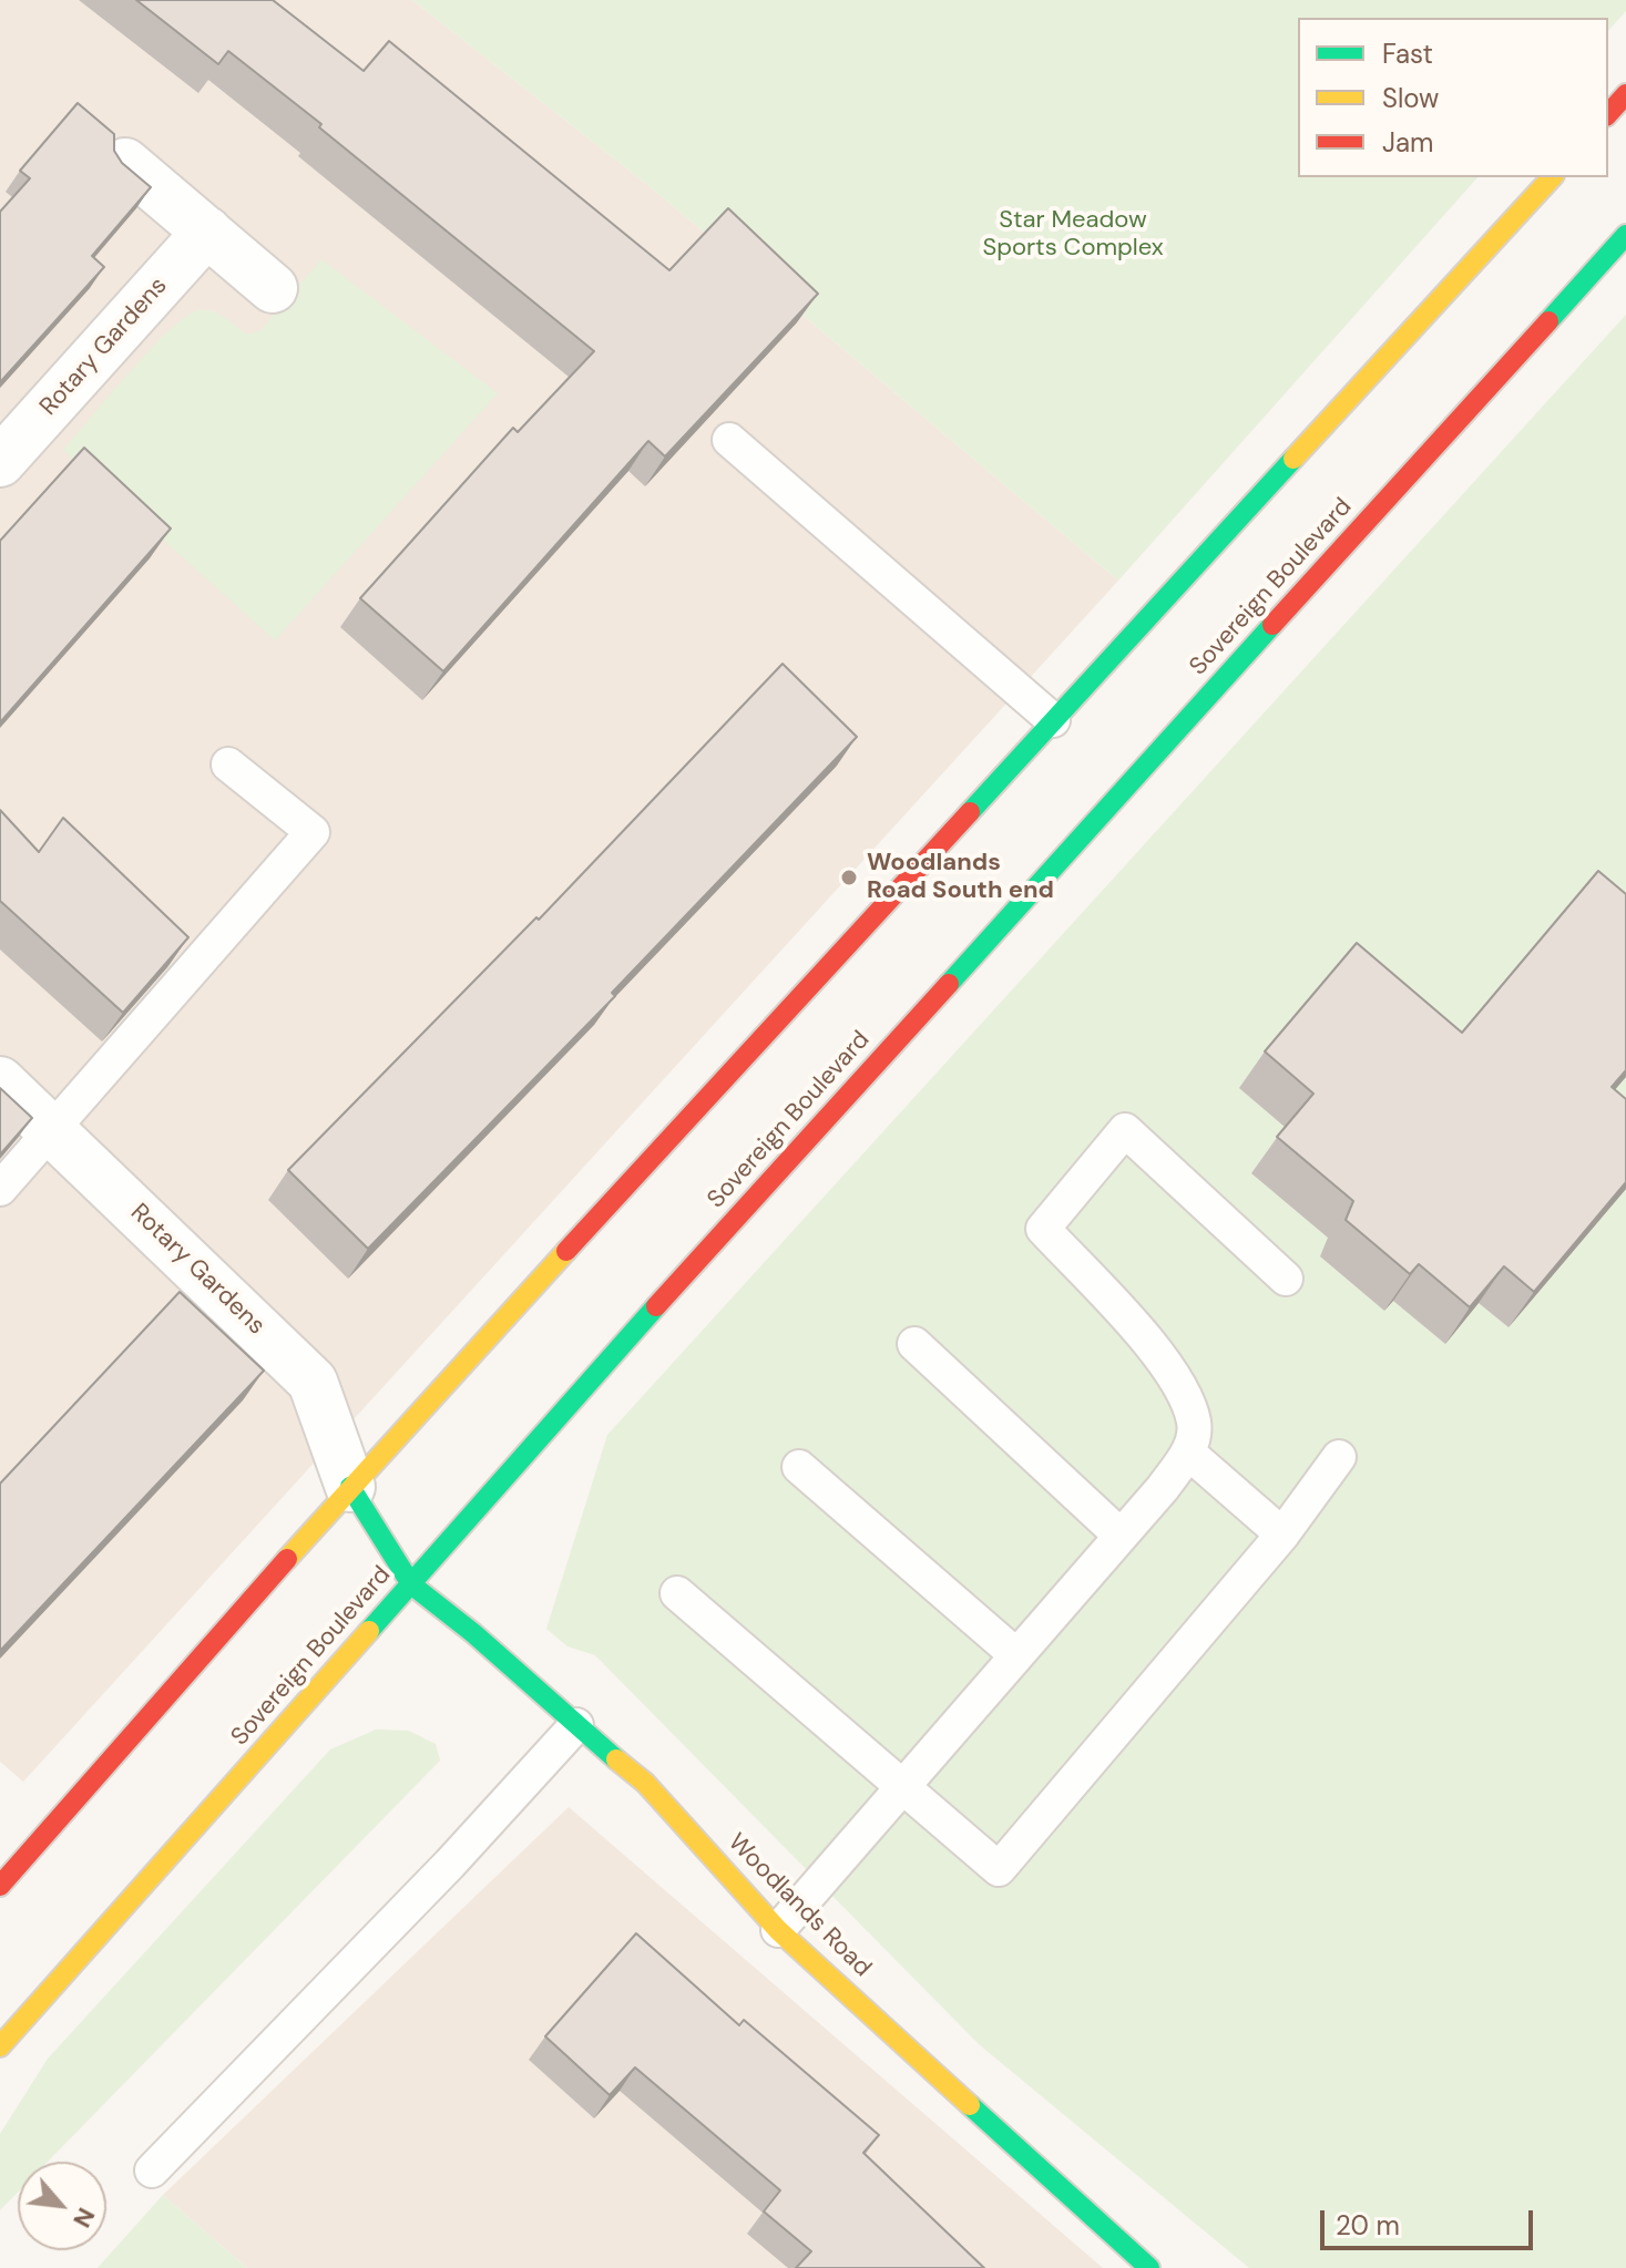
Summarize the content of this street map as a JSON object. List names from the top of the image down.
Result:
{
  "streets": {
    "main road": ["Sovereign Boulevard", "Woodlands Road"],
    "street": ["Rotary Gardens"]
  },
  "crossings": [
    ["Rotary Gardens", "Woodlands Road"],
    ["Sovereign Boulevard", "Woodlands Road"]
  ],
  "parks": ["Star Meadow Sports Complex"],
  "places": ["Woodlands Road South end"],
  "legend": ["Fast", "Slow", "Jam"],
  "scale_bar": "20 m",
  "north": "bottom right"
}
